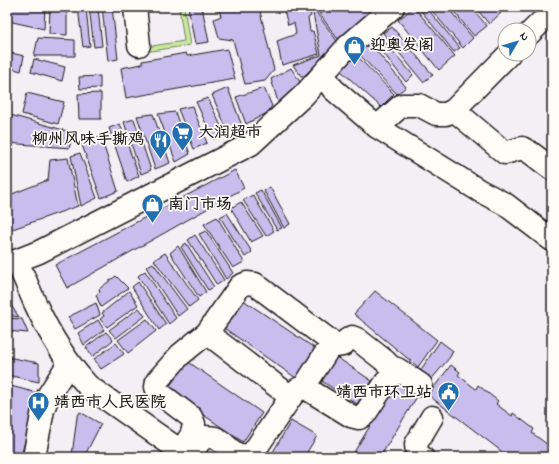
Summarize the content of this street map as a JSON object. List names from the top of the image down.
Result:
{
  "places": {
    "shop": ["迎奥发阁", "南门市场"],
    "supermarket": ["大润超市"],
    "restaurant": ["柳州风味手撕鸡"],
    "public building": ["靖西市环卫站"],
    "hospital": ["靖西市人民医院"]
  },
  "north": "top right"
}
